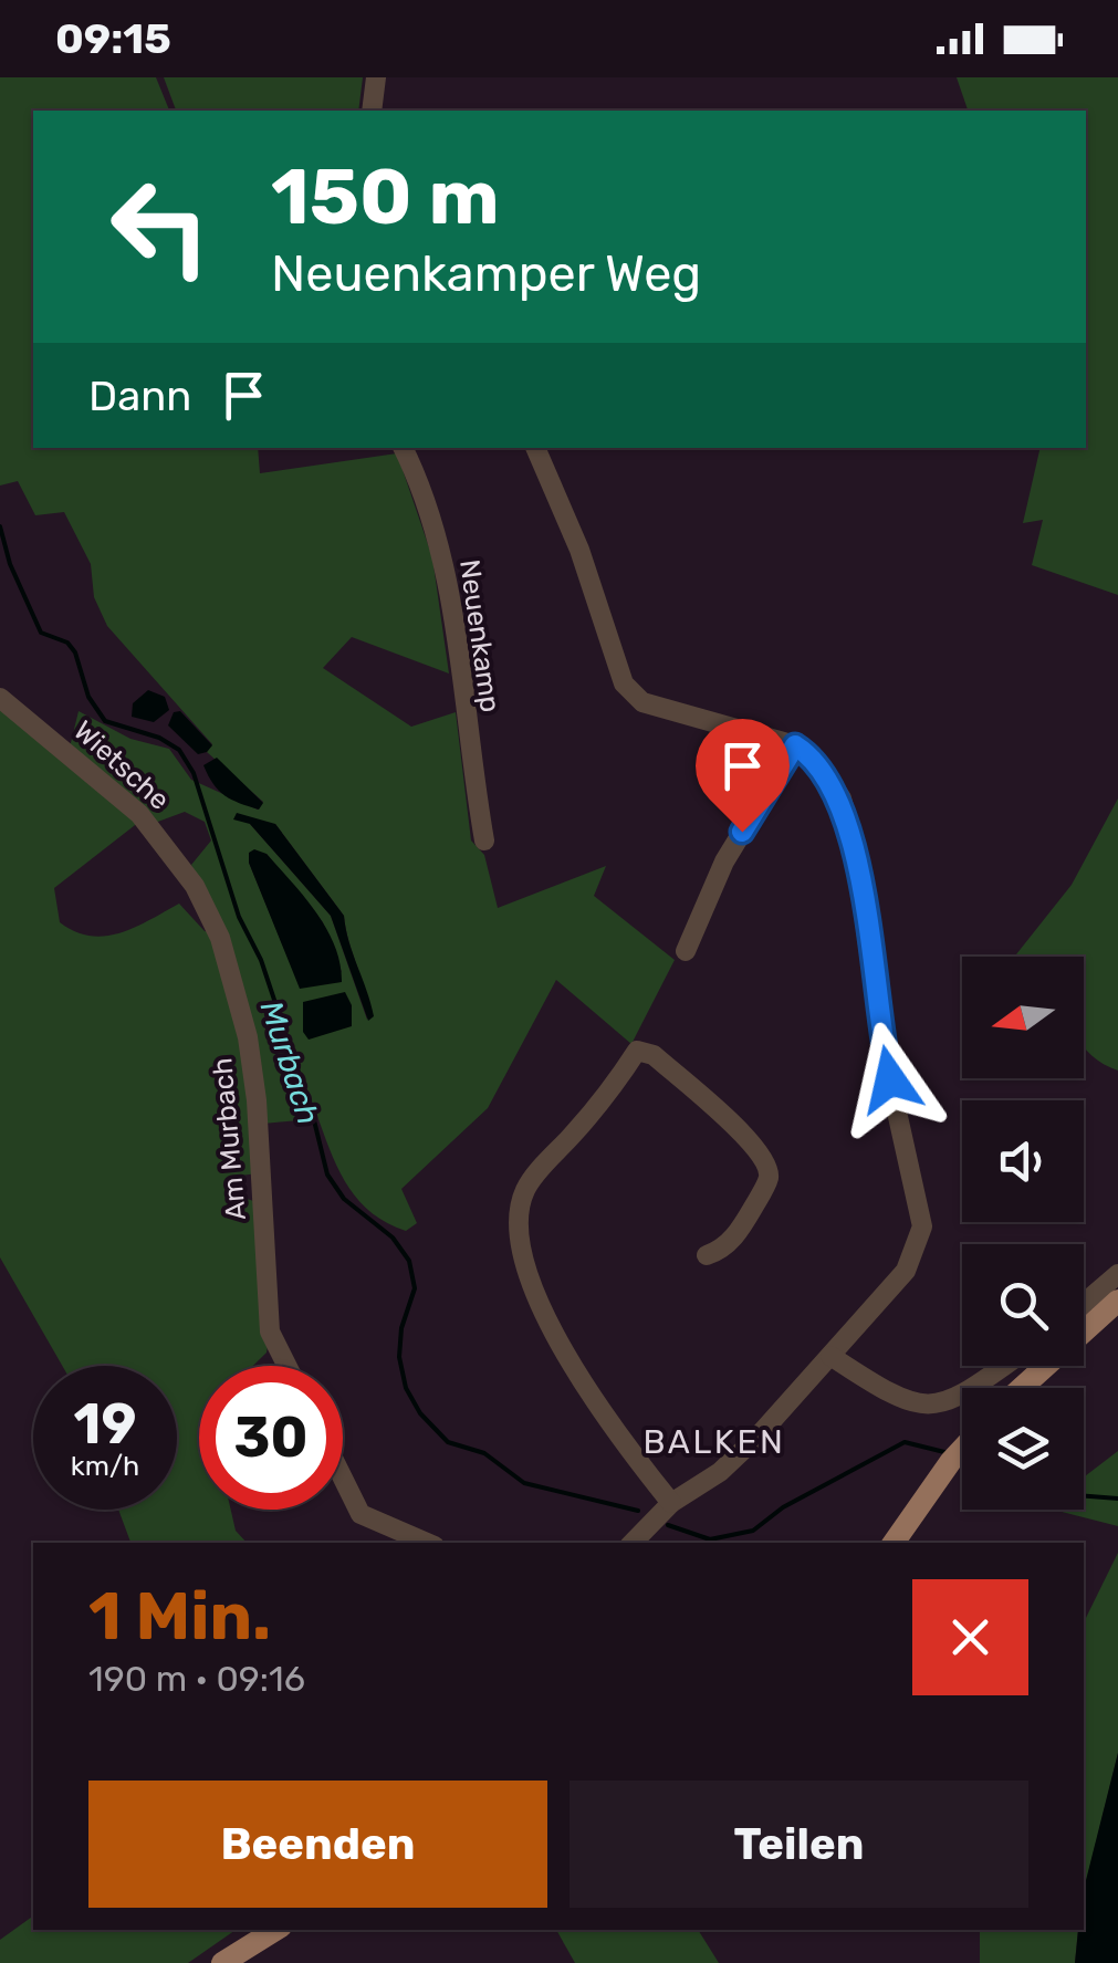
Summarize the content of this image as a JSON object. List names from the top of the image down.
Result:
{
  "streets": {
    "street": ["Neuenkamp", "Wietsche", "Am Murbach"]
  },
  "crossings": [
    ["Wietsche", "Am Murbach"]
  ],
  "districts": ["BALKEN"],
  "water": ["Murbach"],
  "north": "left",
  "page": {
    "status": "09:15",
    "turn": ["150 m", "Neuenkamper Weg"],
    "then": "Dann",
    "speed": "19 km/h",
    "limit": "30",
    "heading": ["1 Min.", "190 m · 09:16"],
    "buttons": ["Beenden", "Teilen"]
  }
}
